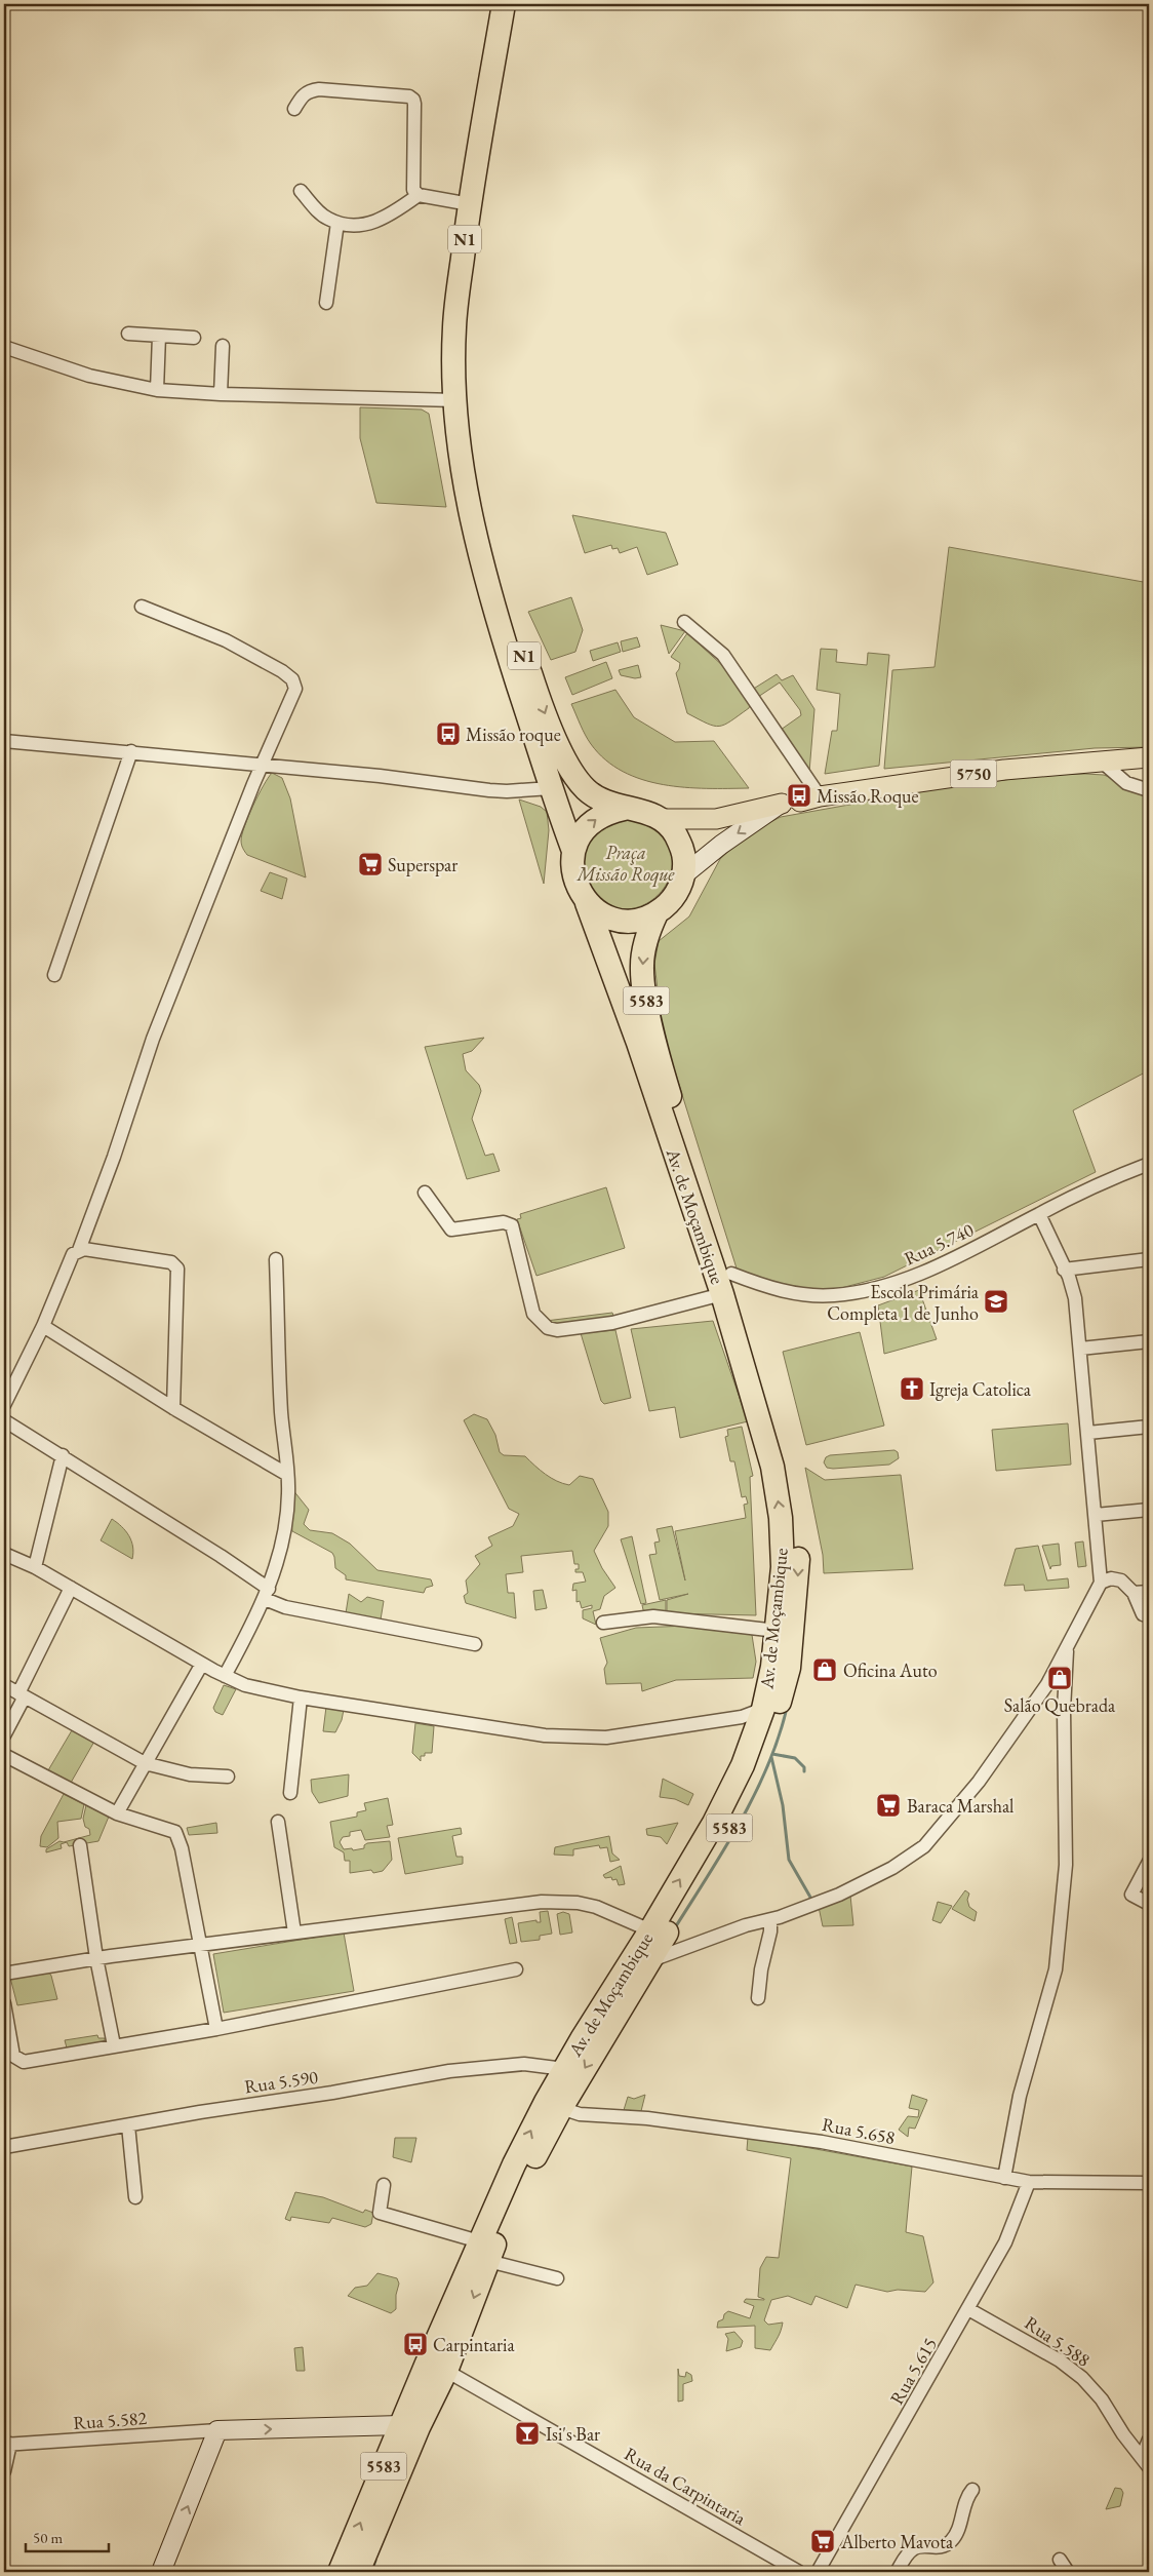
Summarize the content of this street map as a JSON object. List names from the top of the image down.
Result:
{
  "streets": {
    "highway": ["N1", "5583", "Av. de Moçambique"],
    "main road": ["5750"],
    "street": [
      "Rua 5.740",
      "Rua 5.590",
      "Rua 5.658",
      "Rua 5.588",
      "Rua 5.615",
      "Rua 5.582",
      "Rua da Carpintaria"
    ]
  },
  "crossings": [
    ["N1", "5750"],
    ["N1", "Av. de Moçambique"],
    ["5750", "Av. de Moçambique"],
    ["Av. de Moçambique", "Rua 5.740"],
    ["Av. de Moçambique", "Rua 5.590"],
    ["Av. de Moçambique", "Rua 5.658"],
    ["Av. de Moçambique", "Rua da Carpintaria"],
    ["Rua 5.658", "Rua 5.615"],
    ["Rua 5.588", "Rua 5.615"]
  ],
  "parks": ["Praça Missão Roque"],
  "places": {
    "bus stop": ["Missão roque", "Missão Roque", "Carpintaria"],
    "supermarket": ["Superspar", "Baraca Marshal", "Alberto Mavota"],
    "school or university": ["Escola Primária Completa 1 de Junho"],
    "church": ["Igreja Catolica"],
    "shop": ["Oficina Auto", "Salão Quebrada"],
    "bar": ["Isi's Bar"]
  },
  "scale_bar": "50 m"
}
